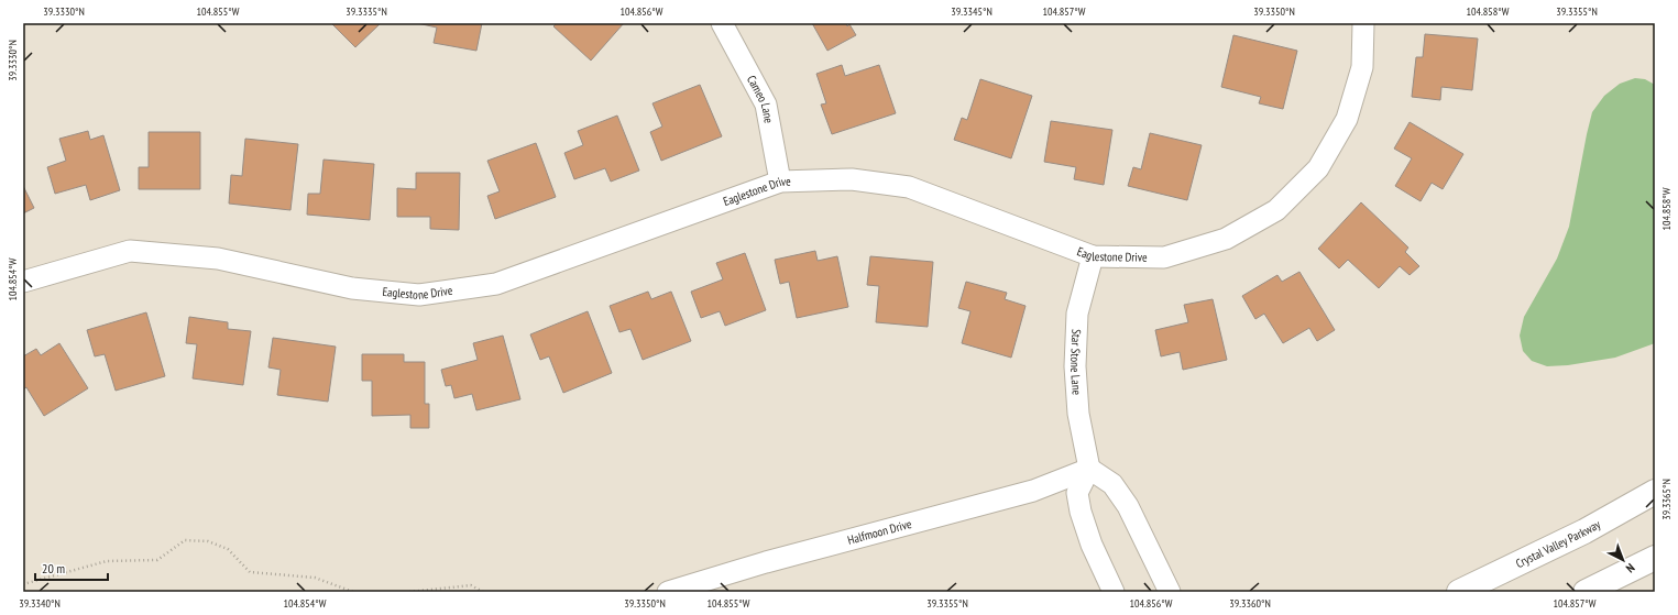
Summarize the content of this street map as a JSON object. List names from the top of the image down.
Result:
{
  "streets": {
    "main road": ["Crystal Valley Parkway"],
    "street": [
      "Cameo Lane",
      "Eaglestone Drive",
      "Star Stone Lane",
      "Halfmoon Drive"
    ]
  },
  "crossings": [
    ["Cameo Lane", "Eaglestone Drive"],
    ["Eaglestone Drive", "Star Stone Lane"],
    ["Star Stone Lane", "Halfmoon Drive"]
  ],
  "scale_bar": "20 m",
  "north": "bottom right",
  "coordinates": [
    "39.3330°N",
    "104.855°W",
    "39.3335°N",
    "104.856°W",
    "39.3345°N",
    "104.857°W",
    "39.3350°N",
    "104.858°W",
    "39.3355°N",
    "104.854°W",
    "39.3365°N",
    "39.3340°N",
    "39.3360°N"
  ]
}
